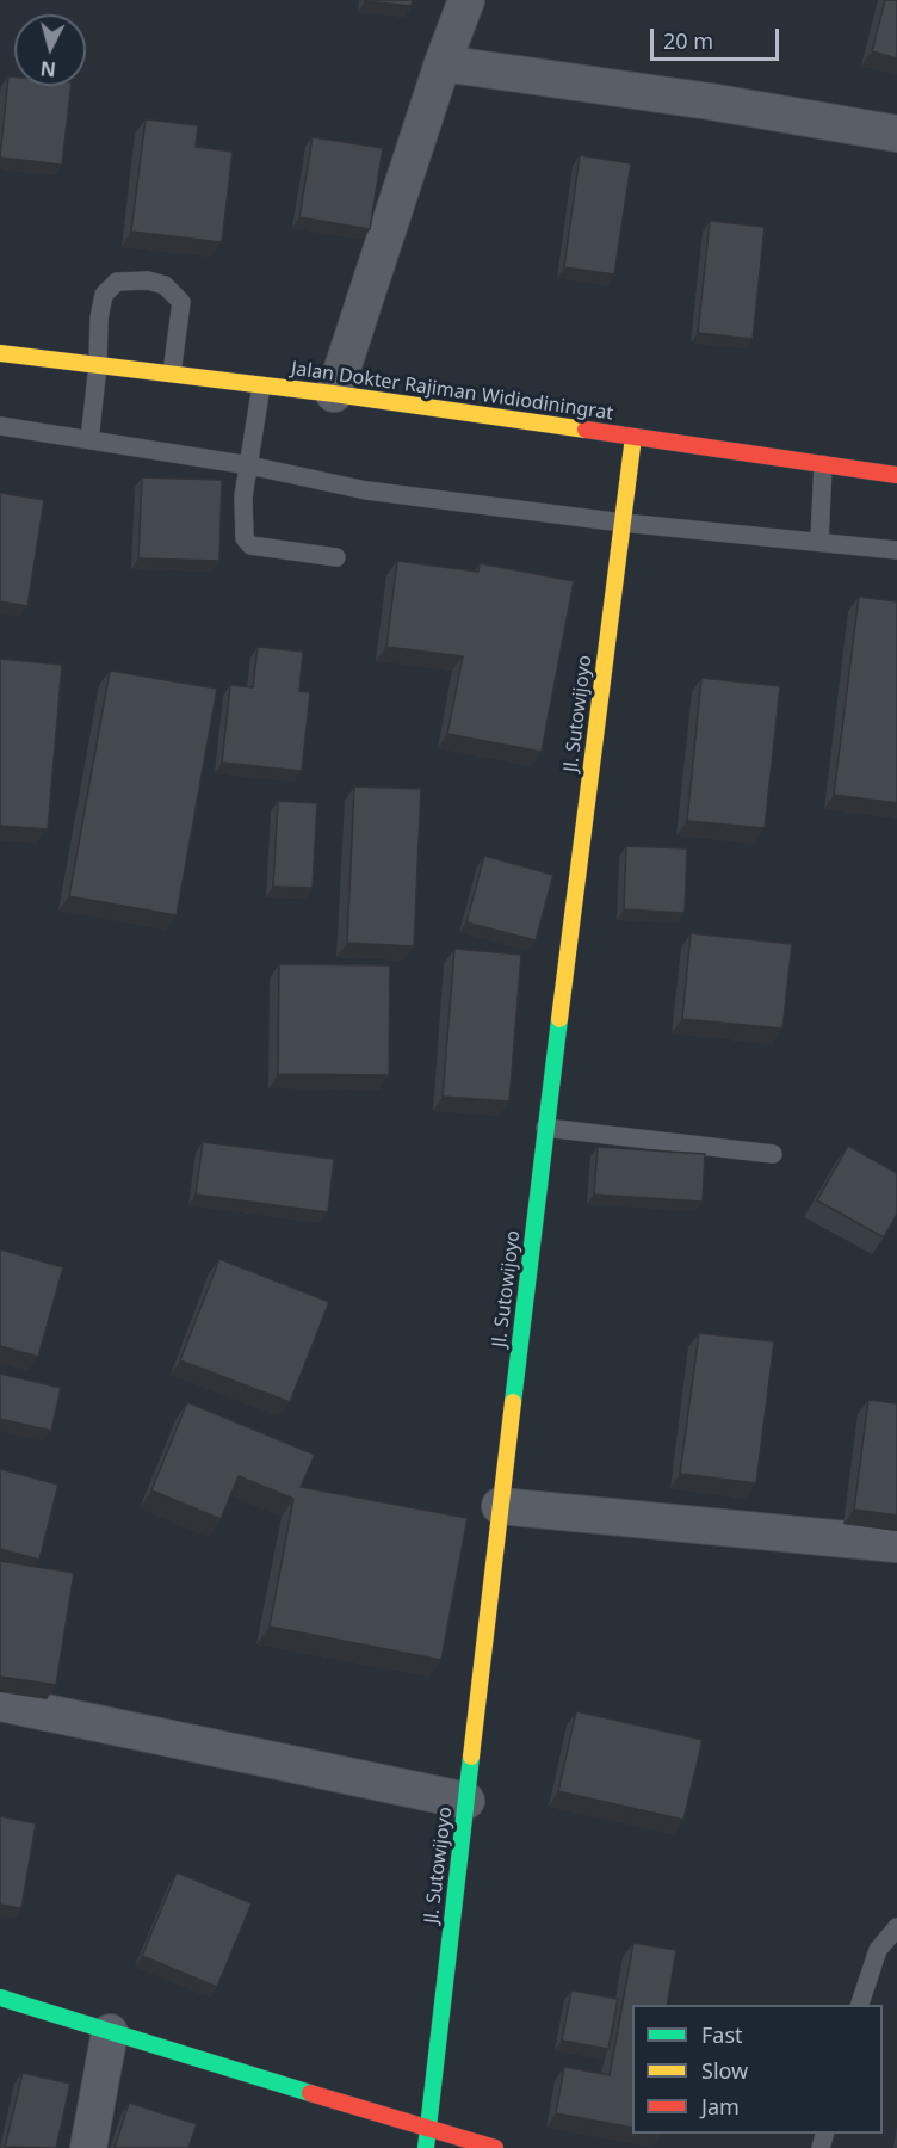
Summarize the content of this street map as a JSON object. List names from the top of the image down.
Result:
{
  "streets": {
    "main road": ["Jalan Dokter Rajiman Widiodiningrat", "Jl. Sutowijoyo"]
  },
  "crossings": [
    ["Jalan Dokter Rajiman Widiodiningrat", "Jl. Sutowijoyo"]
  ],
  "legend": ["Fast", "Slow", "Jam"],
  "scale_bar": "20 m",
  "north": "bottom"
}
